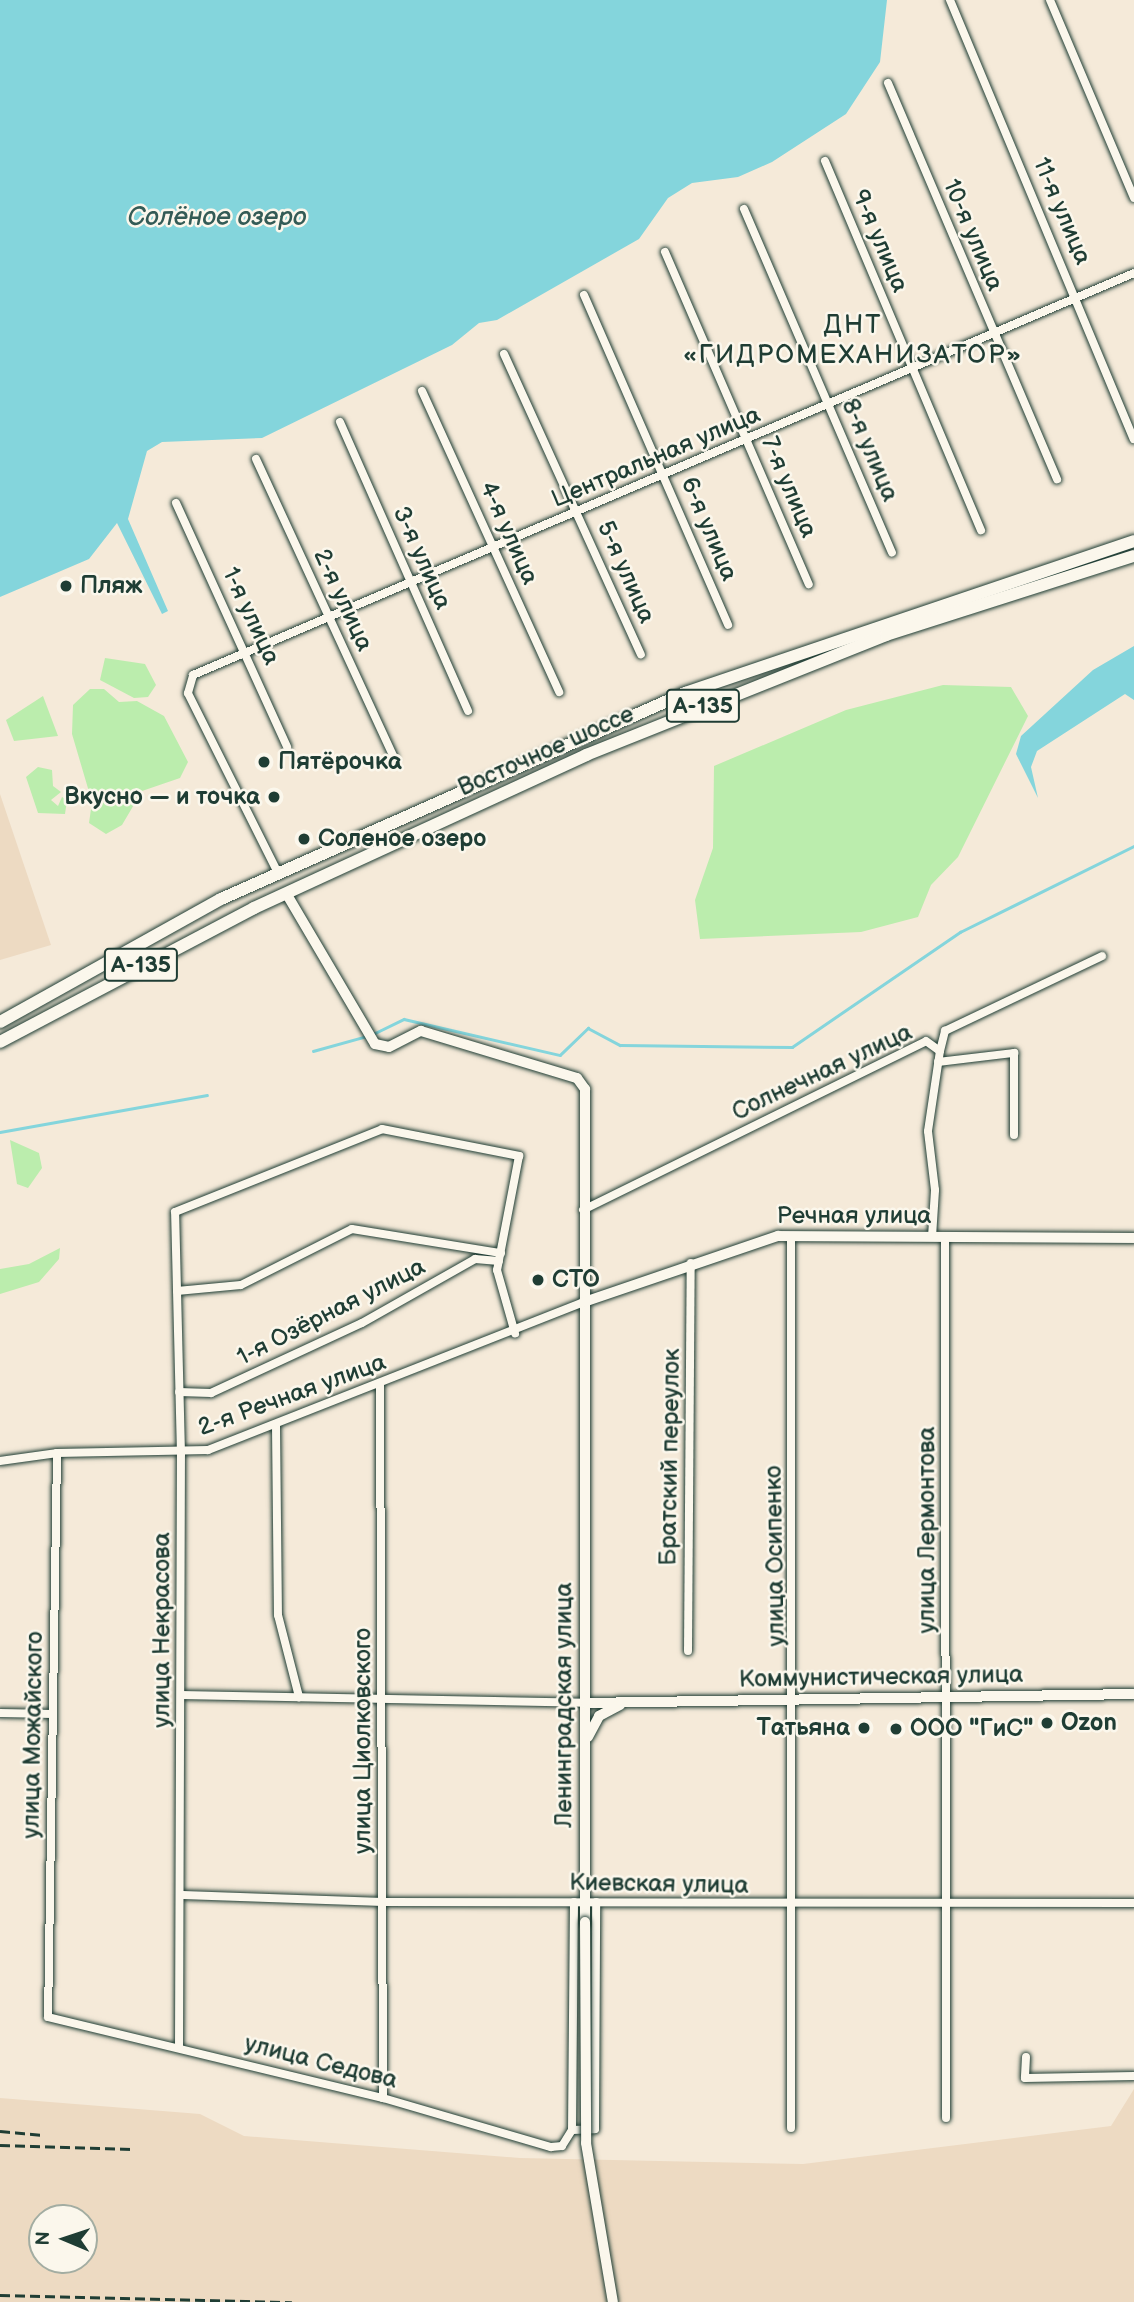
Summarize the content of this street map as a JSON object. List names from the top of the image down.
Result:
{
  "streets": {
    "highway": ["А-135", "Восточное шоссе"],
    "street": [
      "11-я улица",
      "10-я улица",
      "9-я улица",
      "8-я улица",
      "Центральная улица",
      "7-я улица",
      "6-я улица",
      "4-я улица",
      "3-я улица",
      "5-я улица",
      "2-я улица",
      "1-я улица",
      "Солнечная улица",
      "Речная улица",
      "1-я Озёрная улица",
      "2-я Речная улица",
      "Братский переулок",
      "улица Лермонтова",
      "улица Осипенко",
      "улица Некрасова",
      "Коммунистическая улица",
      "Ленинградская улица",
      "улица Можайского",
      "улица Циолковского",
      "Киевская улица",
      "улица Седова"
    ]
  },
  "crossings": [
    ["11-я улица", "Центральная улица"],
    ["10-я улица", "Центральная улица"],
    ["9-я улица", "Центральная улица"],
    ["8-я улица", "Центральная улица"],
    ["Центральная улица", "7-я улица"],
    ["Центральная улица", "6-я улица"],
    ["Центральная улица", "4-я улица"],
    ["Центральная улица", "3-я улица"],
    ["Центральная улица", "5-я улица"],
    ["Центральная улица", "2-я улица"],
    ["Центральная улица", "1-я улица"],
    ["Центральная улица", "Восточное шоссе"],
    ["Восточное шоссе", "Ленинградская улица"],
    ["Солнечная улица", "Ленинградская улица"],
    ["Речная улица", "2-я Речная улица"],
    ["Речная улица", "Братский переулок"],
    ["Речная улица", "улица Лермонтова"],
    ["Речная улица", "улица Осипенко"],
    ["Речная улица", "Ленинградская улица"],
    ["1-я Озёрная улица", "улица Некрасова"],
    ["2-я Речная улица", "улица Некрасова"],
    ["2-я Речная улица", "Ленинградская улица"],
    ["2-я Речная улица", "улица Можайского"],
    ["2-я Речная улица", "улица Циолковского"],
    ["улица Лермонтова", "Коммунистическая улица"],
    ["улица Лермонтова", "Киевская улица"],
    ["улица Осипенко", "Коммунистическая улица"],
    ["улица Осипенко", "Киевская улица"],
    ["улица Некрасова", "Коммунистическая улица"],
    ["улица Некрасова", "Киевская улица"],
    ["улица Некрасова", "улица Седова"],
    ["Коммунистическая улица", "Ленинградская улица"],
    ["Коммунистическая улица", "улица Циолковского"],
    ["Ленинградская улица", "Киевская улица"],
    ["улица Можайского", "улица Седова"],
    ["улица Циолковского", "Киевская улица"],
    ["улица Циолковского", "улица Седова"]
  ],
  "districts": ["ДНТ «ГИДРОМЕХАНИЗАТОР»"],
  "water": ["Солёное озеро"],
  "places": [
    "Пляж",
    "Пятёрочка",
    "Вкусно — и точка",
    "Соленое озеро",
    "СТО",
    "Ozon",
    "Татьяна",
    "ООО \"ГиС\""
  ],
  "north": "left"
}
